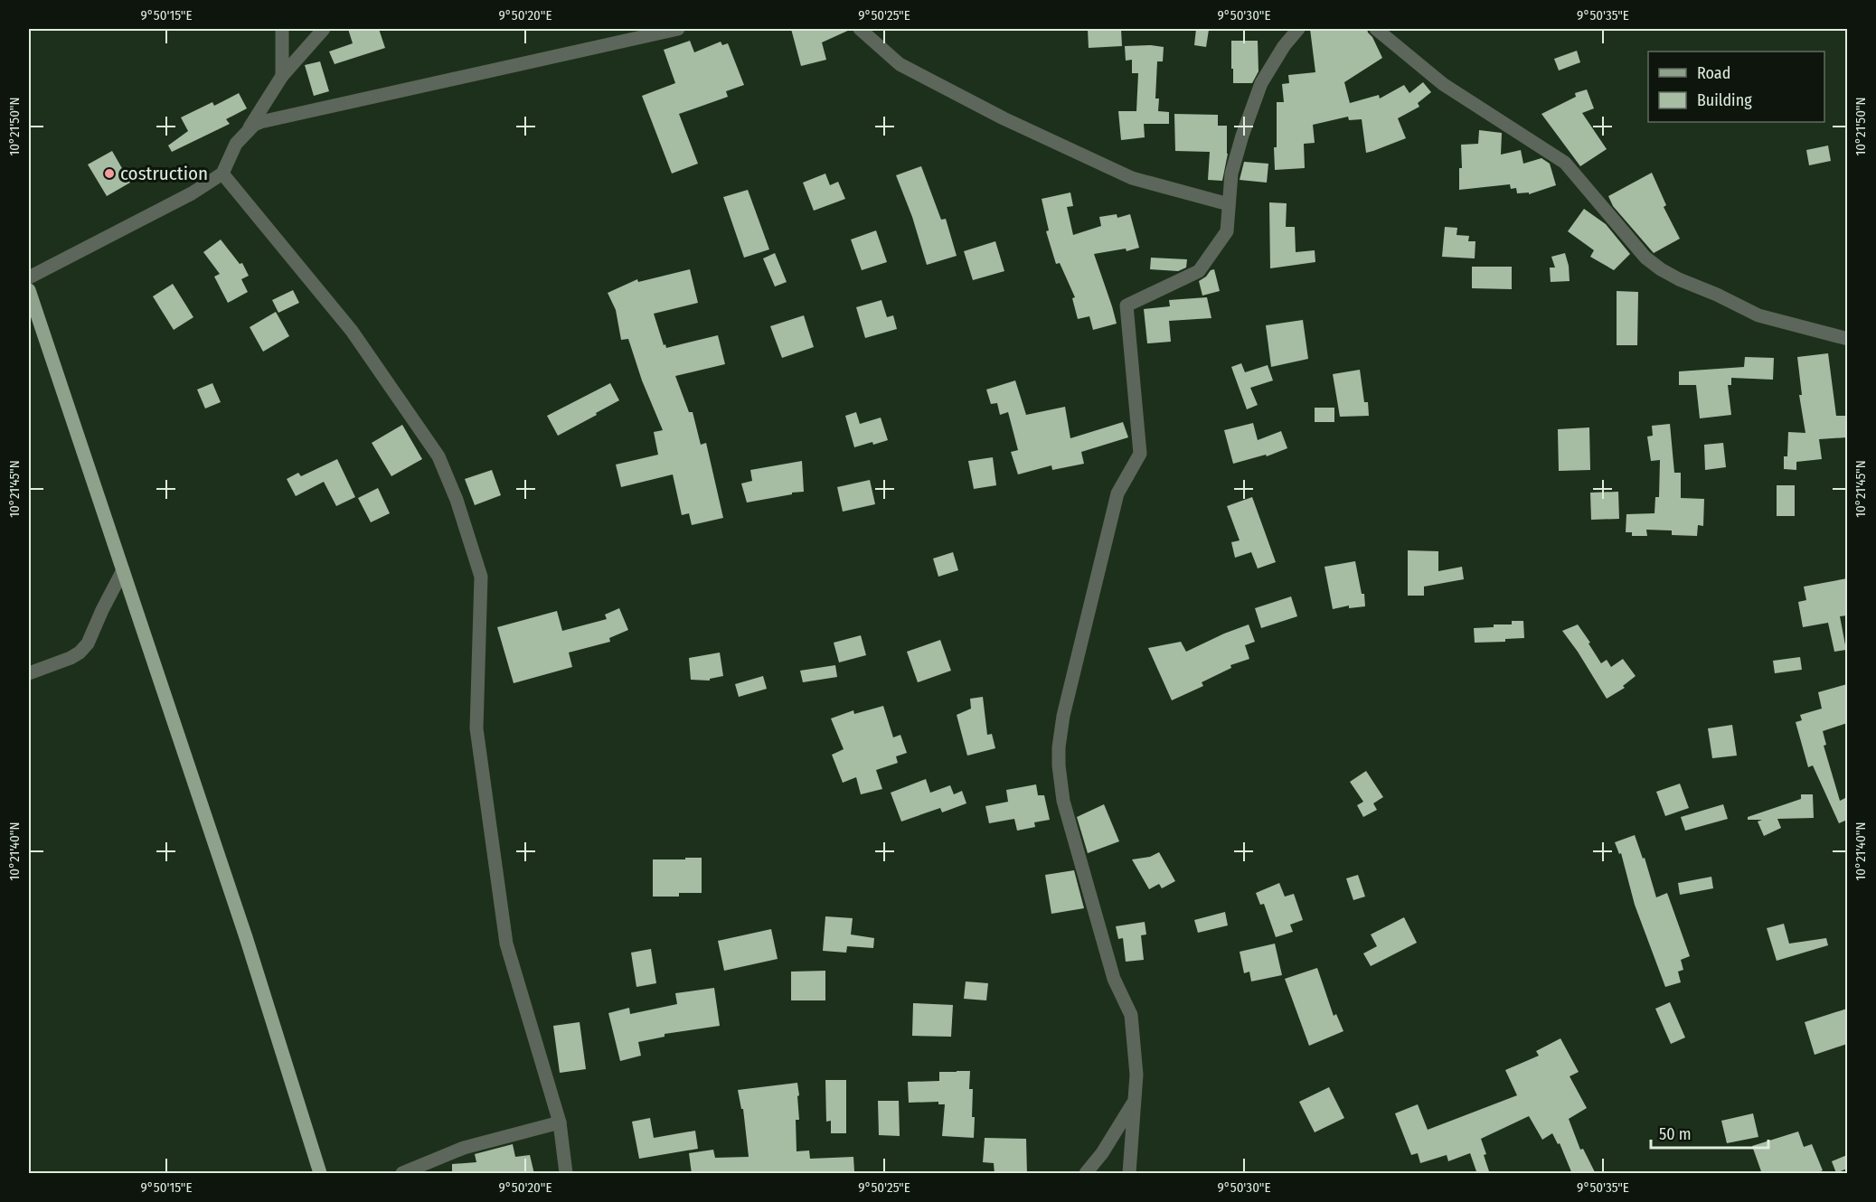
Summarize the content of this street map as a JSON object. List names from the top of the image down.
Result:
{
  "places": ["costruction"],
  "legend": ["Road", "Building"],
  "scale_bar": "50 m",
  "coordinates": [
    "9°50'15\"E",
    "9°50'20\"E",
    "9°50'25\"E",
    "9°50'30\"E",
    "9°50'35\"E",
    "10°21'50\"N",
    "10°21'45\"N",
    "10°21'40\"N"
  ]
}
